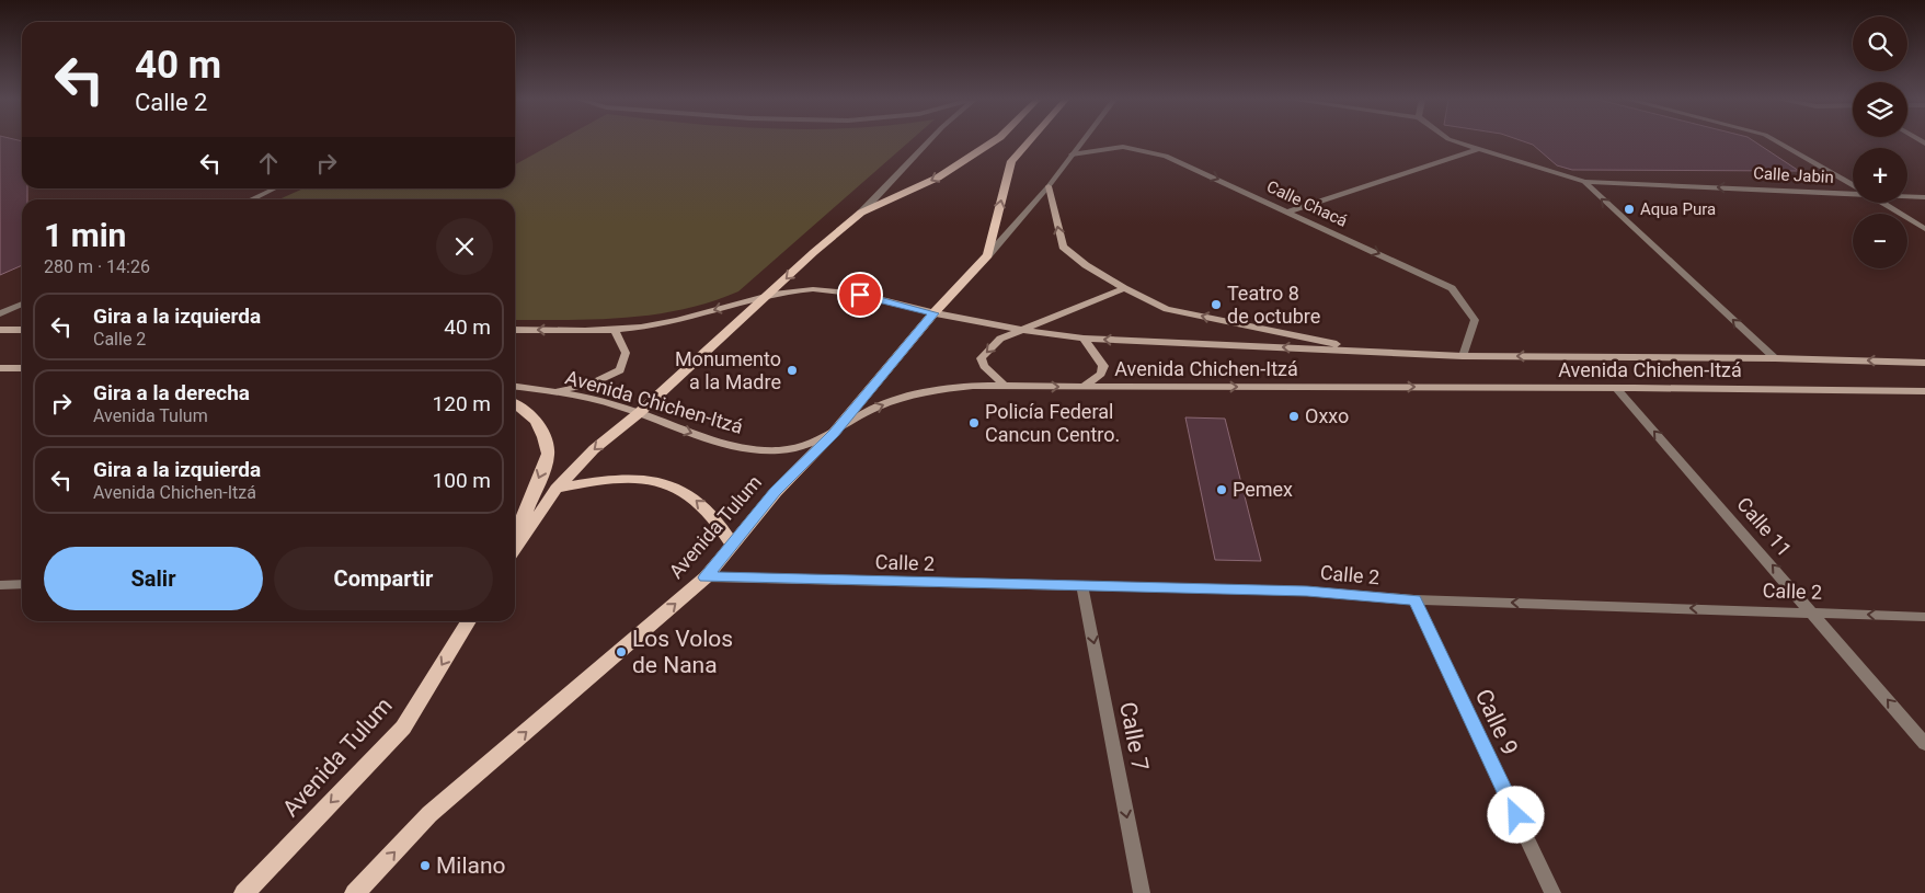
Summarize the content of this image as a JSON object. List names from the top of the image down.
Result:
{
  "streets": {
    "main road": ["Avenida Chichen-Itzá", "Avenida Tulum"],
    "street": [
      "Calle Jabin",
      "Calle Chacá",
      "Calle 11",
      "Calle 2",
      "Calle 9",
      "Calle 7"
    ]
  },
  "crossings": [
    ["Calle Jabin", "Avenida Chichen-Itzá"],
    ["Calle Chacá", "Avenida Chichen-Itzá"],
    ["Calle Chacá", "Avenida Tulum"],
    ["Avenida Chichen-Itzá", "Avenida Tulum"],
    ["Avenida Chichen-Itzá", "Calle 11"],
    ["Avenida Tulum", "Calle 2"],
    ["Calle 11", "Calle 2"],
    ["Calle 2", "Calle 9"],
    ["Calle 2", "Calle 7"]
  ],
  "one_way": [
    "Calle Jabin",
    "Calle Chacá",
    "Calle 11",
    "Calle 2",
    "Calle 7"
  ],
  "places": [
    "Aqua Pura",
    "Teatro 8 de octubre",
    "Monumento a la Madre",
    "Oxxo",
    "Policía Federal Cancun Centro.",
    "Pemex",
    "Los Volos de Nana",
    "Milano"
  ],
  "page": {
    "map_buttons": ["+", "−"],
    "turn": ["40 m", "Calle 2"],
    "heading": ["1 min", "280 m · 14:26"],
    "list": [
      {
        "name": "Gira a la izquierda",
        "note": "Calle 2",
        "value": "40 m"
      },
      {
        "name": "Gira a la derecha",
        "note": "Avenida Tulum",
        "value": "120 m"
      },
      {
        "name": "Gira a la izquierda",
        "note": "Avenida Chichen-Itzá",
        "value": "100 m"
      }
    ],
    "buttons": ["Salir", "Compartir"]
  }
}
